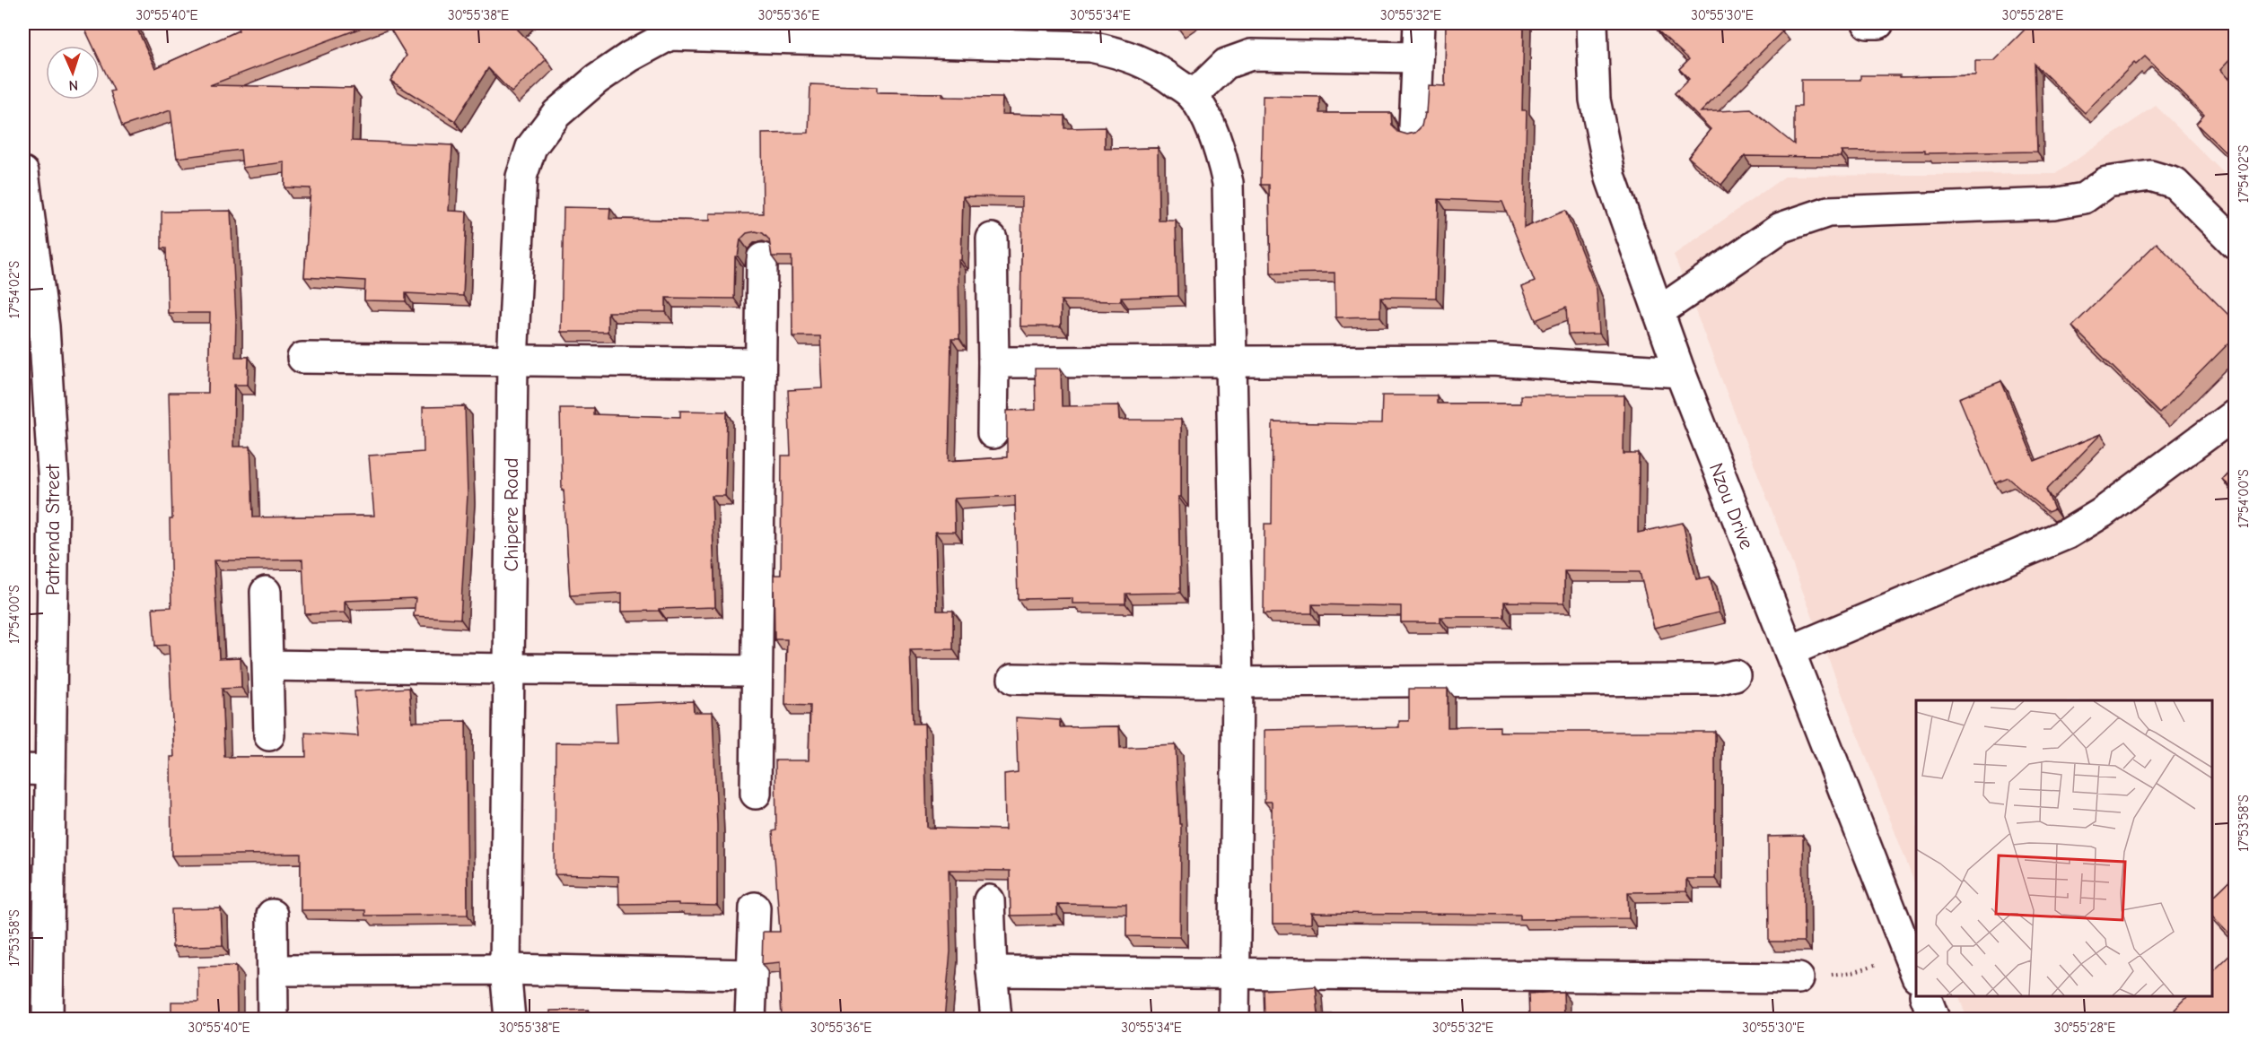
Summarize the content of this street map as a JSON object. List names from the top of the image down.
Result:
{
  "streets": {
    "street": ["Nzou Drive", "Chipere Road", "Patrenda Street"]
  },
  "north": "bottom",
  "coordinates": [
    "30°55'40\"E",
    "30°55'38\"E",
    "30°55'36\"E",
    "30°55'34\"E",
    "30°55'32\"E",
    "30°55'30\"E",
    "30°55'28\"E",
    "17°54'02\"S",
    "17°54'00\"S",
    "17°53'58\"S"
  ]
}
